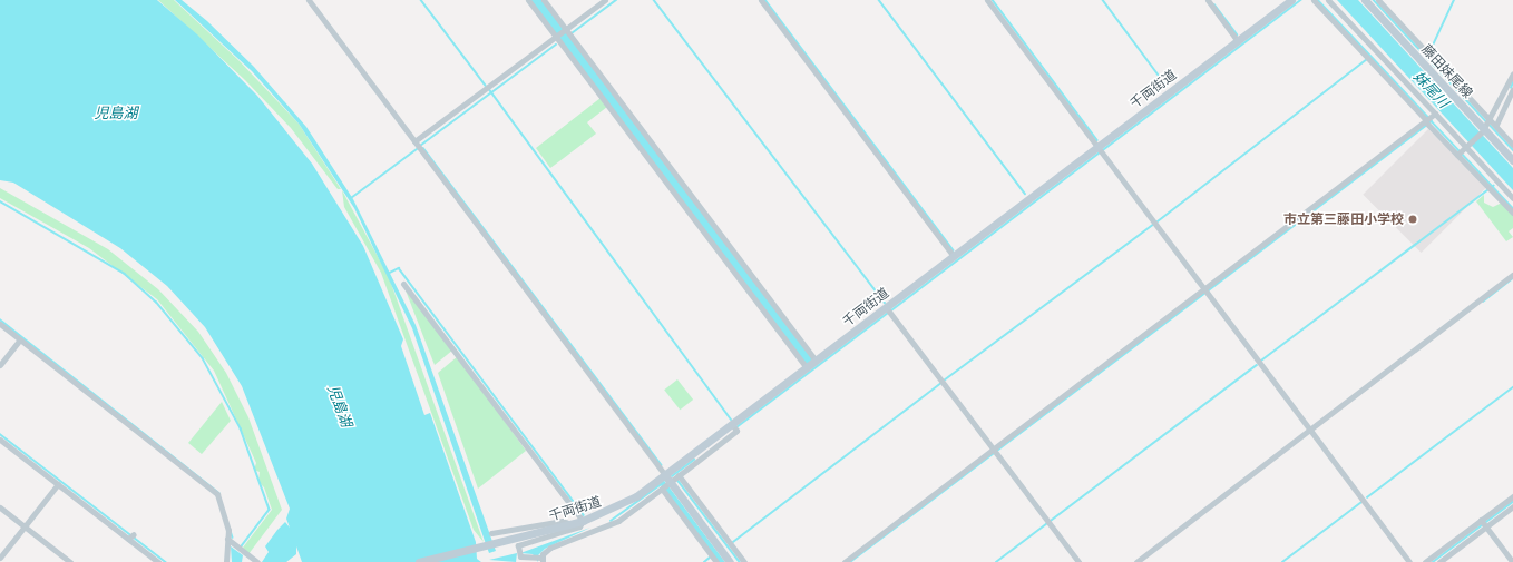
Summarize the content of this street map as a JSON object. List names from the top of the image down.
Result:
{
  "streets": {
    "street": ["藤田妹尾線", "千両街道"]
  },
  "water": ["妹尾川", "児島湖"],
  "places": ["市立第三藤田小学校"]
}
